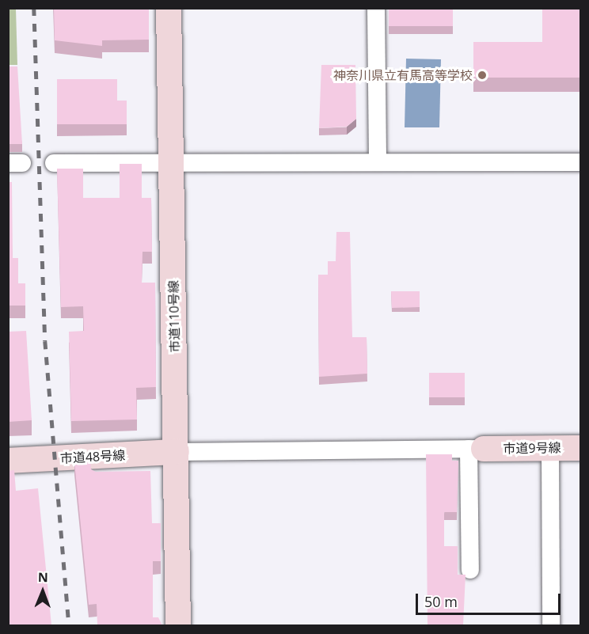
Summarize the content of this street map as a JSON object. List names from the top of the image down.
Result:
{
  "streets": {
    "street": ["市道110号線", "市道9号線", "市道48号線"]
  },
  "crossings": [
    ["市道110号線", "市道48号線"]
  ],
  "places": ["神奈川県立有馬高等学校"],
  "scale_bar": "50 m",
  "north": "top"
}
